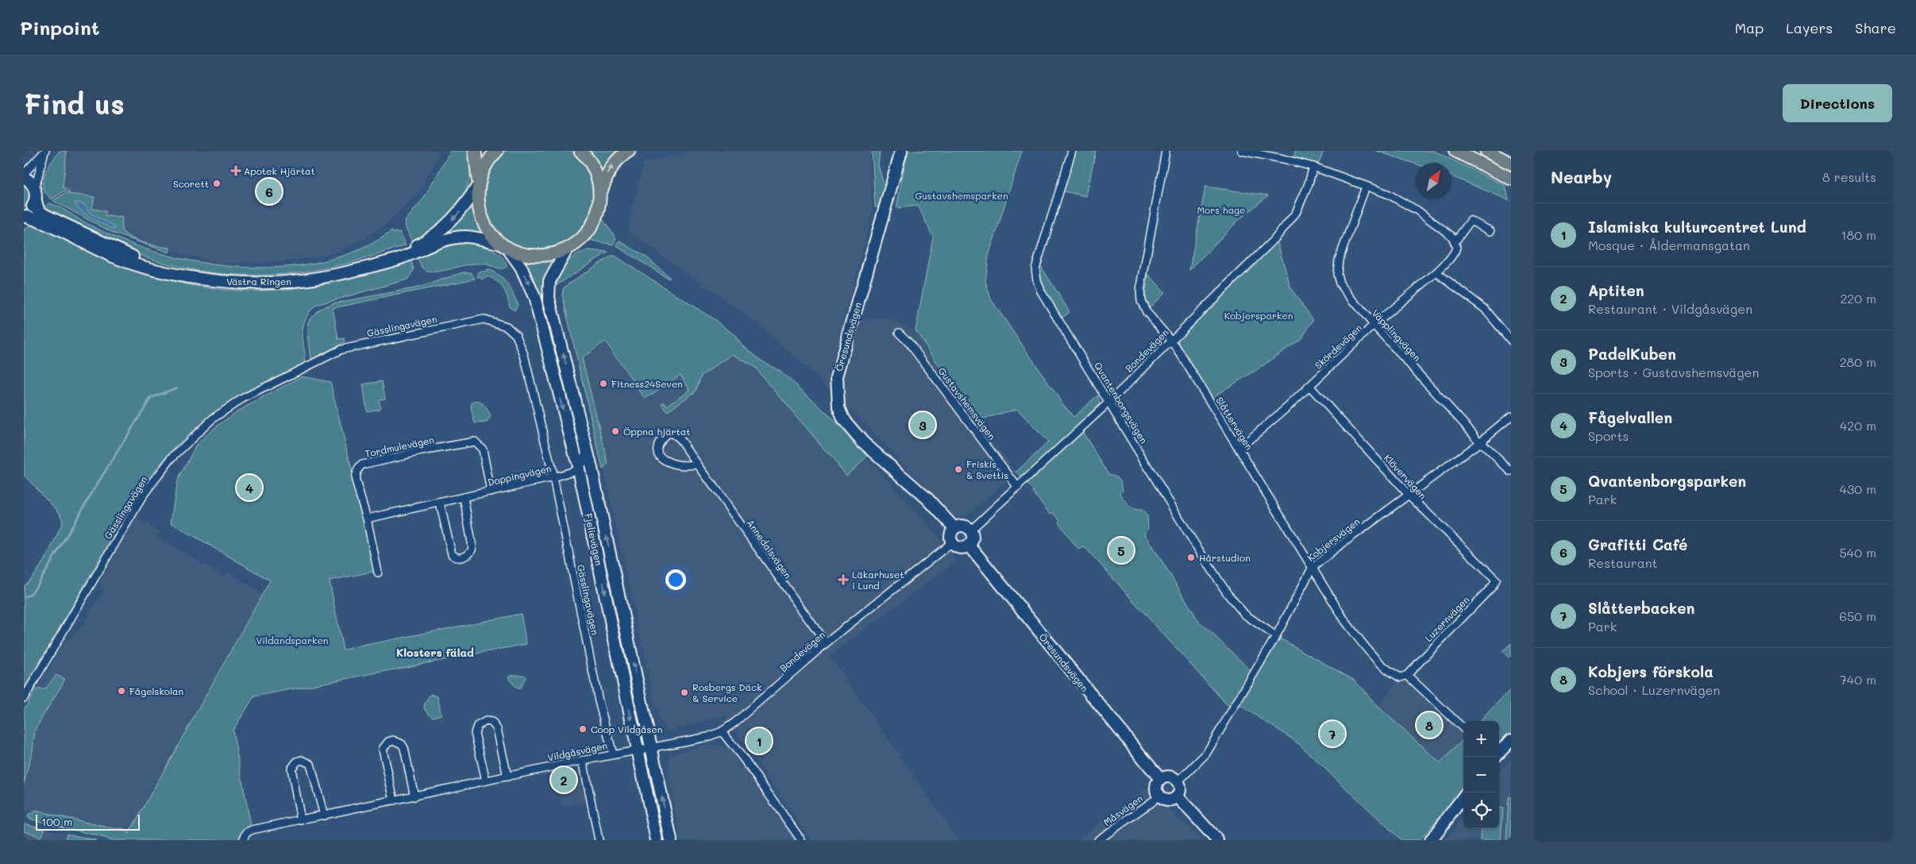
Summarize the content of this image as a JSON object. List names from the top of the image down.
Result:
{
  "streets": {
    "main road": ["Västra Ringen", "Öresundsvägen", "Fjelievägen"],
    "street": [
      "Gässlingavägen",
      "Väpplingvägen",
      "Skördevägen",
      "Bondevägen",
      "Qvantenborgsvägen",
      "Gustavshemsvägen",
      "Slåttervägen",
      "Tordmulevägen",
      "Doppingvägen",
      "Klövervägen",
      "Kobjersvägen",
      "Annedalsvägen",
      "Luzernvägen",
      "Vildgåsvägen",
      "Måsvägen"
    ]
  },
  "crossings": [
    ["Västra Ringen", "Fjelievägen"],
    ["Gässlingavägen", "Doppingvägen"],
    ["Gässlingavägen", "Vildgåsvägen"],
    ["Väpplingvägen", "Skördevägen"],
    ["Väpplingvägen", "Kobjersvägen"],
    ["Öresundsvägen", "Bondevägen"],
    ["Öresundsvägen", "Kobjersvägen"],
    ["Öresundsvägen", "Måsvägen"],
    ["Skördevägen", "Slåttervägen"],
    ["Skördevägen", "Klövervägen"],
    ["Bondevägen", "Qvantenborgsvägen"],
    ["Bondevägen", "Gustavshemsvägen"],
    ["Bondevägen", "Slåttervägen"],
    ["Bondevägen", "Fjelievägen"],
    ["Bondevägen", "Annedalsvägen"],
    ["Bondevägen", "Vildgåsvägen"],
    ["Qvantenborgsvägen", "Kobjersvägen"],
    ["Slåttervägen", "Kobjersvägen"],
    ["Slåttervägen", "Luzernvägen"],
    ["Tordmulevägen", "Doppingvägen"],
    ["Doppingvägen", "Fjelievägen"],
    ["Klövervägen", "Kobjersvägen"],
    ["Klövervägen", "Luzernvägen"],
    ["Fjelievägen", "Vildgåsvägen"],
    ["Kobjersvägen", "Måsvägen"]
  ],
  "districts": ["Klosters fälad"],
  "parks": [
    "Gustavshemsparken",
    "Mors hage",
    "Kobjersparken",
    "Vildandsparken"
  ],
  "places": {
    "health": ["Apotek Hjärtat", "Läkarhuset i Lund"],
    "other": [
      "Scorett",
      "Fitness24Seven",
      "Öppna hjärtat",
      "Friskis & Svettis",
      "Hårstudion",
      "Fågelskolan",
      "Rosbergs Däck & Service",
      "Coop Vildgåsen"
    ]
  },
  "scale_bar": "100 m",
  "north": "top right",
  "page": {
    "header": "Pinpoint",
    "nav": ["Map", "Layers", "Share"],
    "buttons": "Directions",
    "title": "Find us",
    "heading": ["Nearby", "8 results"],
    "pins": [
      "6",
      "3",
      "4",
      "5",
      "8",
      "7",
      "1",
      "2"
    ],
    "list": [
      {
        "mark": "1",
        "name": "Islamiska kulturcentret Lund",
        "note": "Mosque · Åldermansgatan",
        "value": "180 m"
      },
      {
        "mark": "2",
        "name": "Aptiten",
        "note": "Restaurant · Vildgåsvägen",
        "value": "220 m"
      },
      {
        "mark": "3",
        "name": "PadelKuben",
        "note": "Sports · Gustavshemsvägen",
        "value": "280 m"
      },
      {
        "mark": "4",
        "name": "Fågelvallen",
        "note": "Sports",
        "value": "420 m"
      },
      {
        "mark": "5",
        "name": "Qvantenborgsparken",
        "note": "Park",
        "value": "430 m"
      },
      {
        "mark": "6",
        "name": "Grafitti Café",
        "note": "Restaurant",
        "value": "540 m"
      },
      {
        "mark": "7",
        "name": "Slåtterbacken",
        "note": "Park",
        "value": "650 m"
      },
      {
        "mark": "8",
        "name": "Kobjers förskola",
        "note": "School · Luzernvägen",
        "value": "740 m"
      }
    ],
    "map_buttons": ["+", "−"],
    "scale": "100 m"
  }
}
